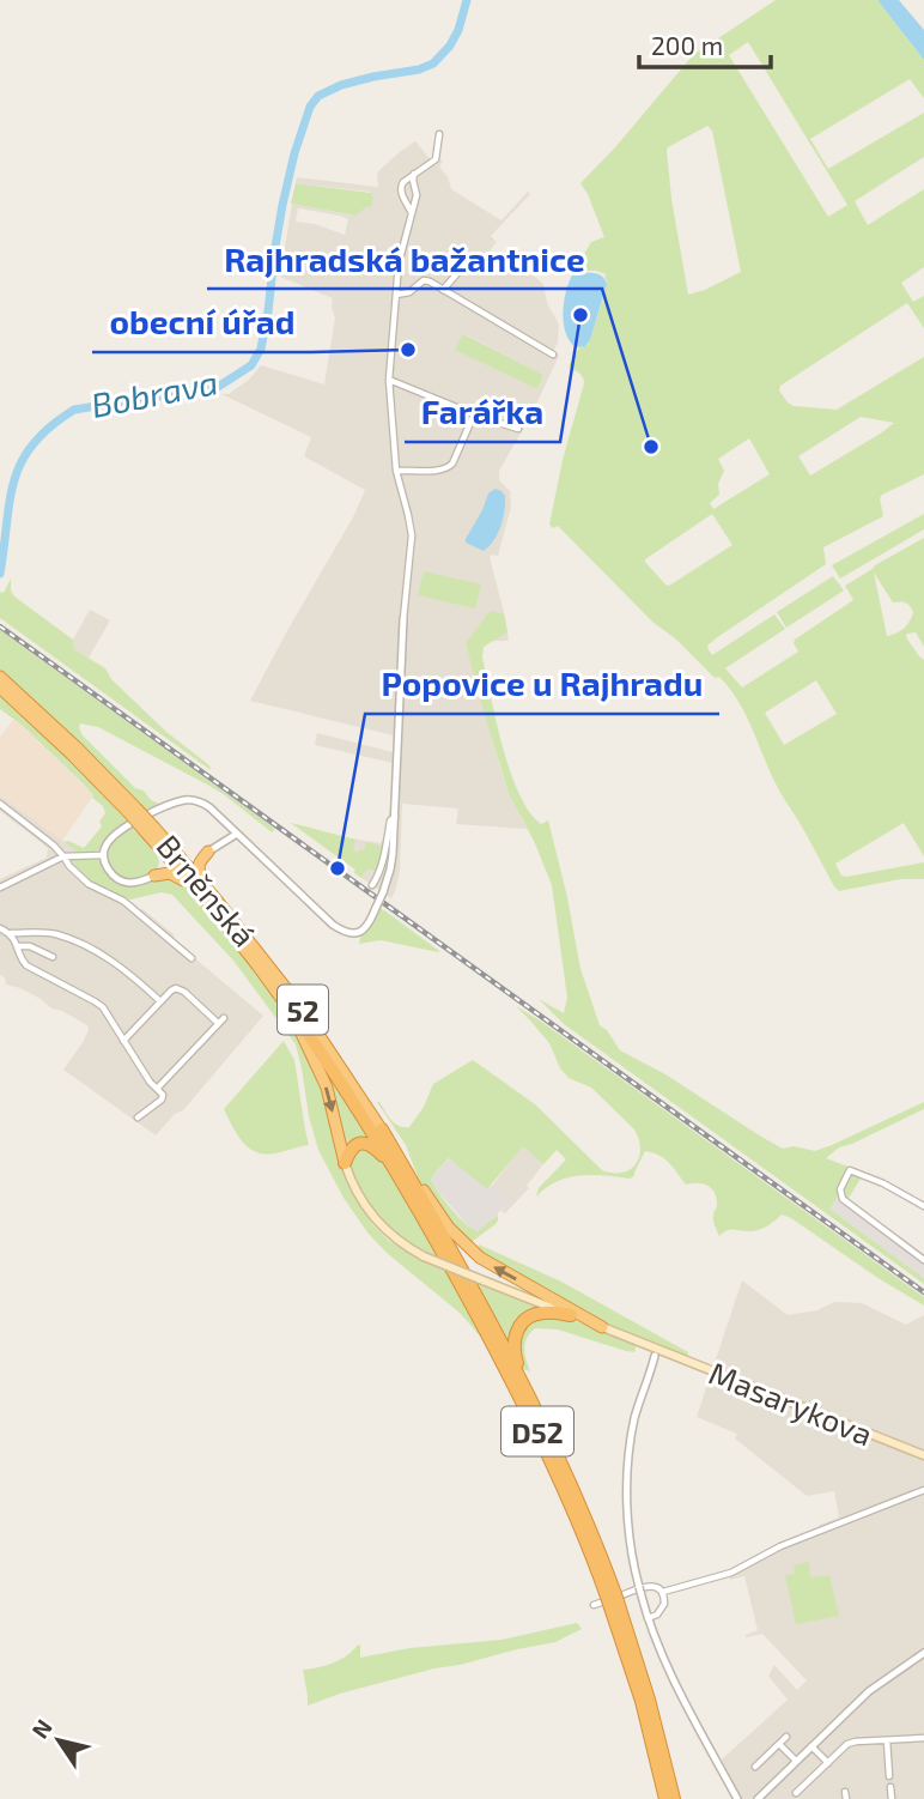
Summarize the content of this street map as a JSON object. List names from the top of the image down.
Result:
{
  "streets": {
    "highway": ["Brněnská", "52", "D52"],
    "main road": ["Masarykova"]
  },
  "crossings": [
    ["Brněnská", "Masarykova"],
    ["Brněnská", "D52"]
  ],
  "water": ["Bobrava"],
  "places": [
    "Farářka",
    "obecní úřad",
    "Rajhradská bažantnice",
    "Popovice u Rajhradu"
  ],
  "scale_bar": "200 m",
  "north": "top left"
}
